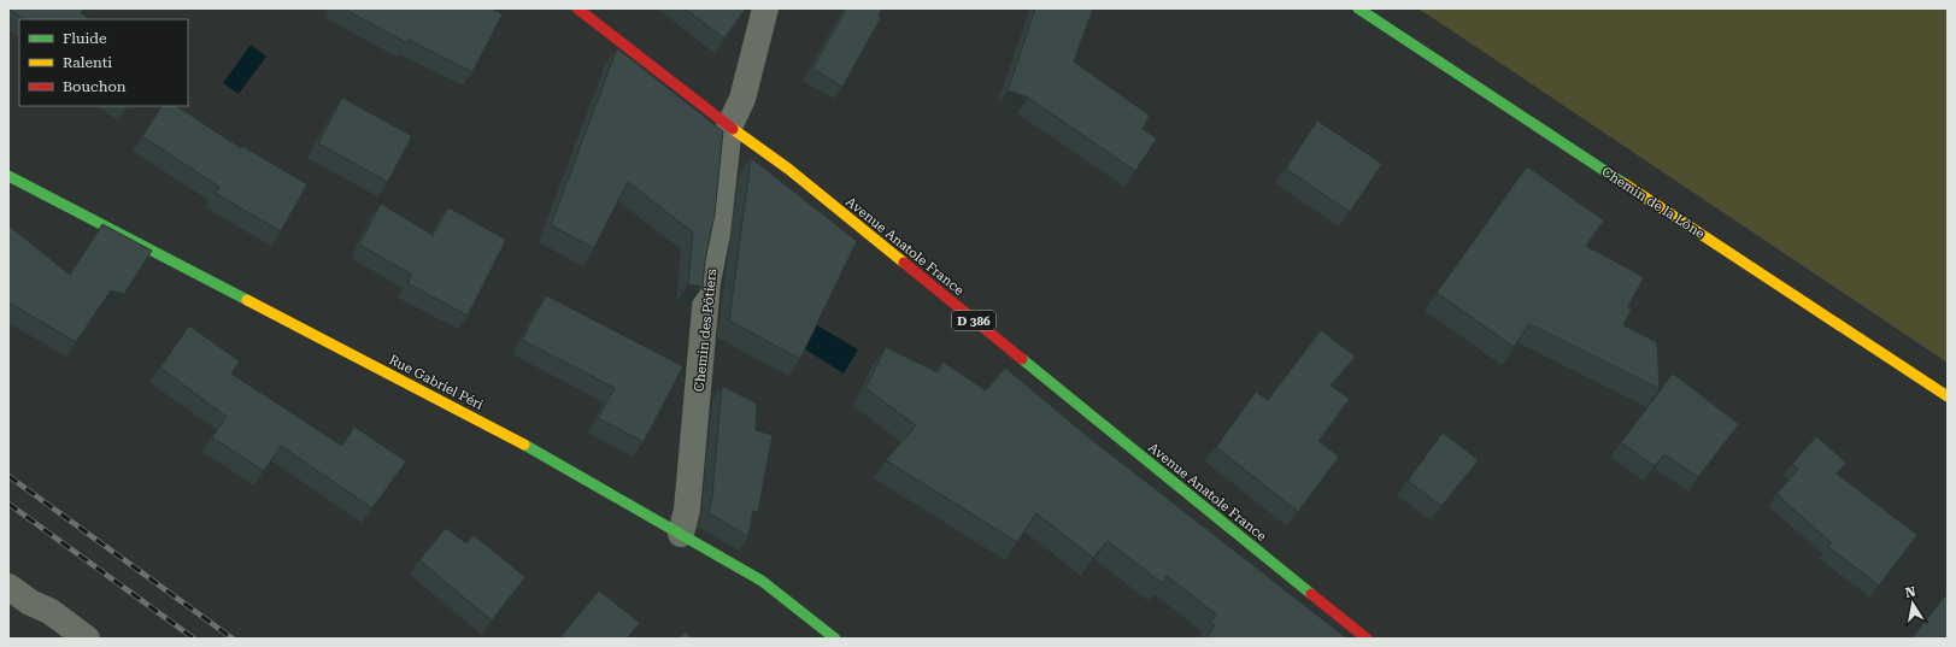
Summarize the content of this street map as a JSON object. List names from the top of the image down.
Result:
{
  "streets": {
    "street": [
      "Chemin de la Lône",
      "Avenue Anatole France",
      "D 386",
      "Chemin des Pôtiers",
      "Rue Gabriel Péri"
    ]
  },
  "crossings": [
    ["Avenue Anatole France", "Chemin des Pôtiers"],
    ["Chemin des Pôtiers", "Rue Gabriel Péri"]
  ],
  "legend": ["Fluide", "Ralenti", "Bouchon"],
  "north": "top"
}
